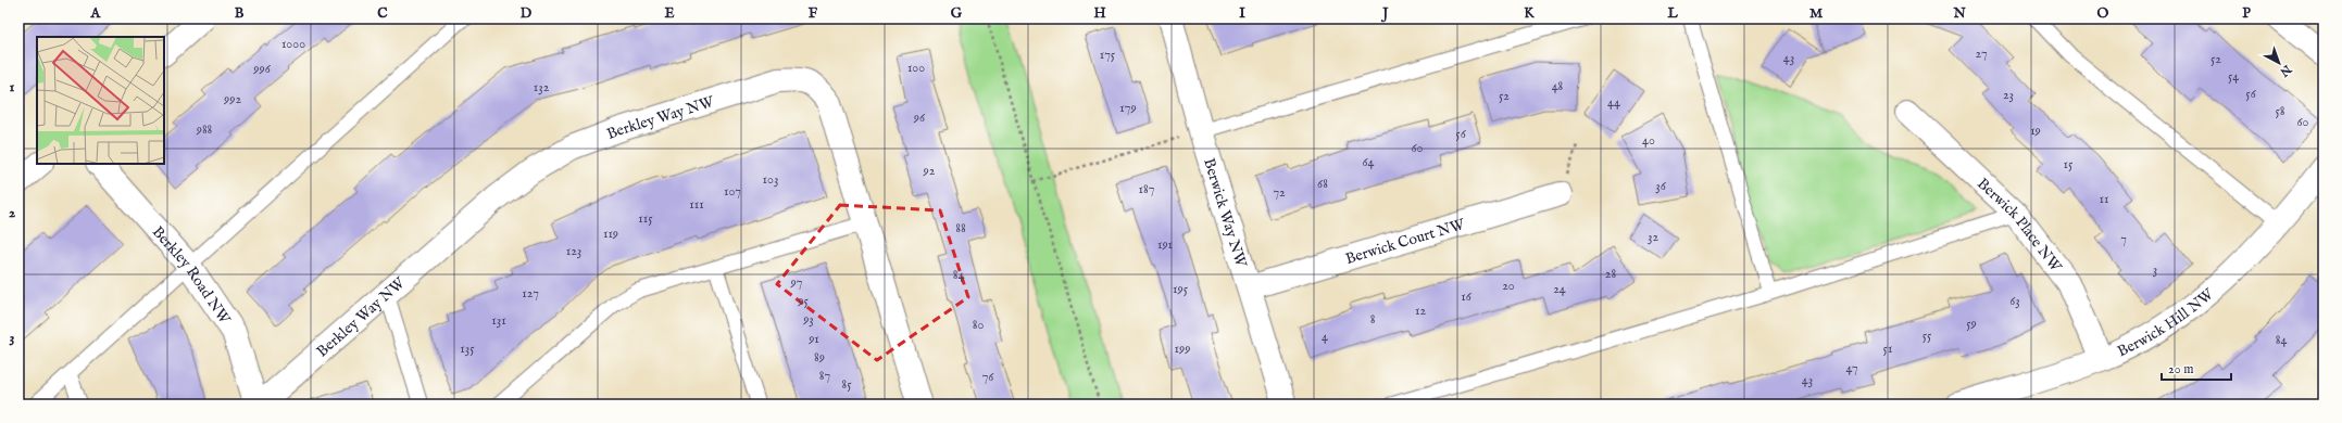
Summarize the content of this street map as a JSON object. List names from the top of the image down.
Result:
{
  "streets": {
    "street": [
      "Berkley Way NW",
      "Berwick Way NW",
      "Berwick Place NW",
      "Berwick Court NW",
      "Berkley Road NW",
      "Berwick Hill NW"
    ]
  },
  "crossings": [
    ["Berkley Way NW", "Berkley Road NW"],
    ["Berwick Way NW", "Berwick Court NW"],
    ["Berwick Place NW", "Berwick Hill NW"]
  ],
  "house_numbers": [
    "1000",
    "27",
    "175",
    "43",
    "52",
    "100",
    "996",
    "54",
    "48",
    "132",
    "56",
    "23",
    "52",
    "992",
    "44",
    "179",
    "58",
    "96",
    "60",
    "988",
    "19",
    "56",
    "40",
    "60",
    "64",
    "15",
    "92",
    "103",
    "68",
    "36",
    "187",
    "107",
    "72",
    "11",
    "111",
    "115",
    "88",
    "119",
    "32",
    "7",
    "191",
    "123",
    "3",
    "28",
    "84",
    "97",
    "20",
    "195",
    "24",
    "127",
    "16",
    "95",
    "63",
    "12",
    "93",
    "8",
    "131",
    "59",
    "80",
    "55",
    "4",
    "91",
    "84",
    "135",
    "199",
    "51",
    "89",
    "47",
    "87",
    "76",
    "43",
    "85"
  ],
  "scale_bar": "20 m",
  "north": "bottom right",
  "grid": {
    "columns": [
      "A",
      "B",
      "C",
      "D",
      "E",
      "F",
      "G",
      "H",
      "I",
      "J",
      "K",
      "L",
      "M",
      "N",
      "O",
      "P"
    ],
    "rows": ["1", "2", "3"]
  }
}
